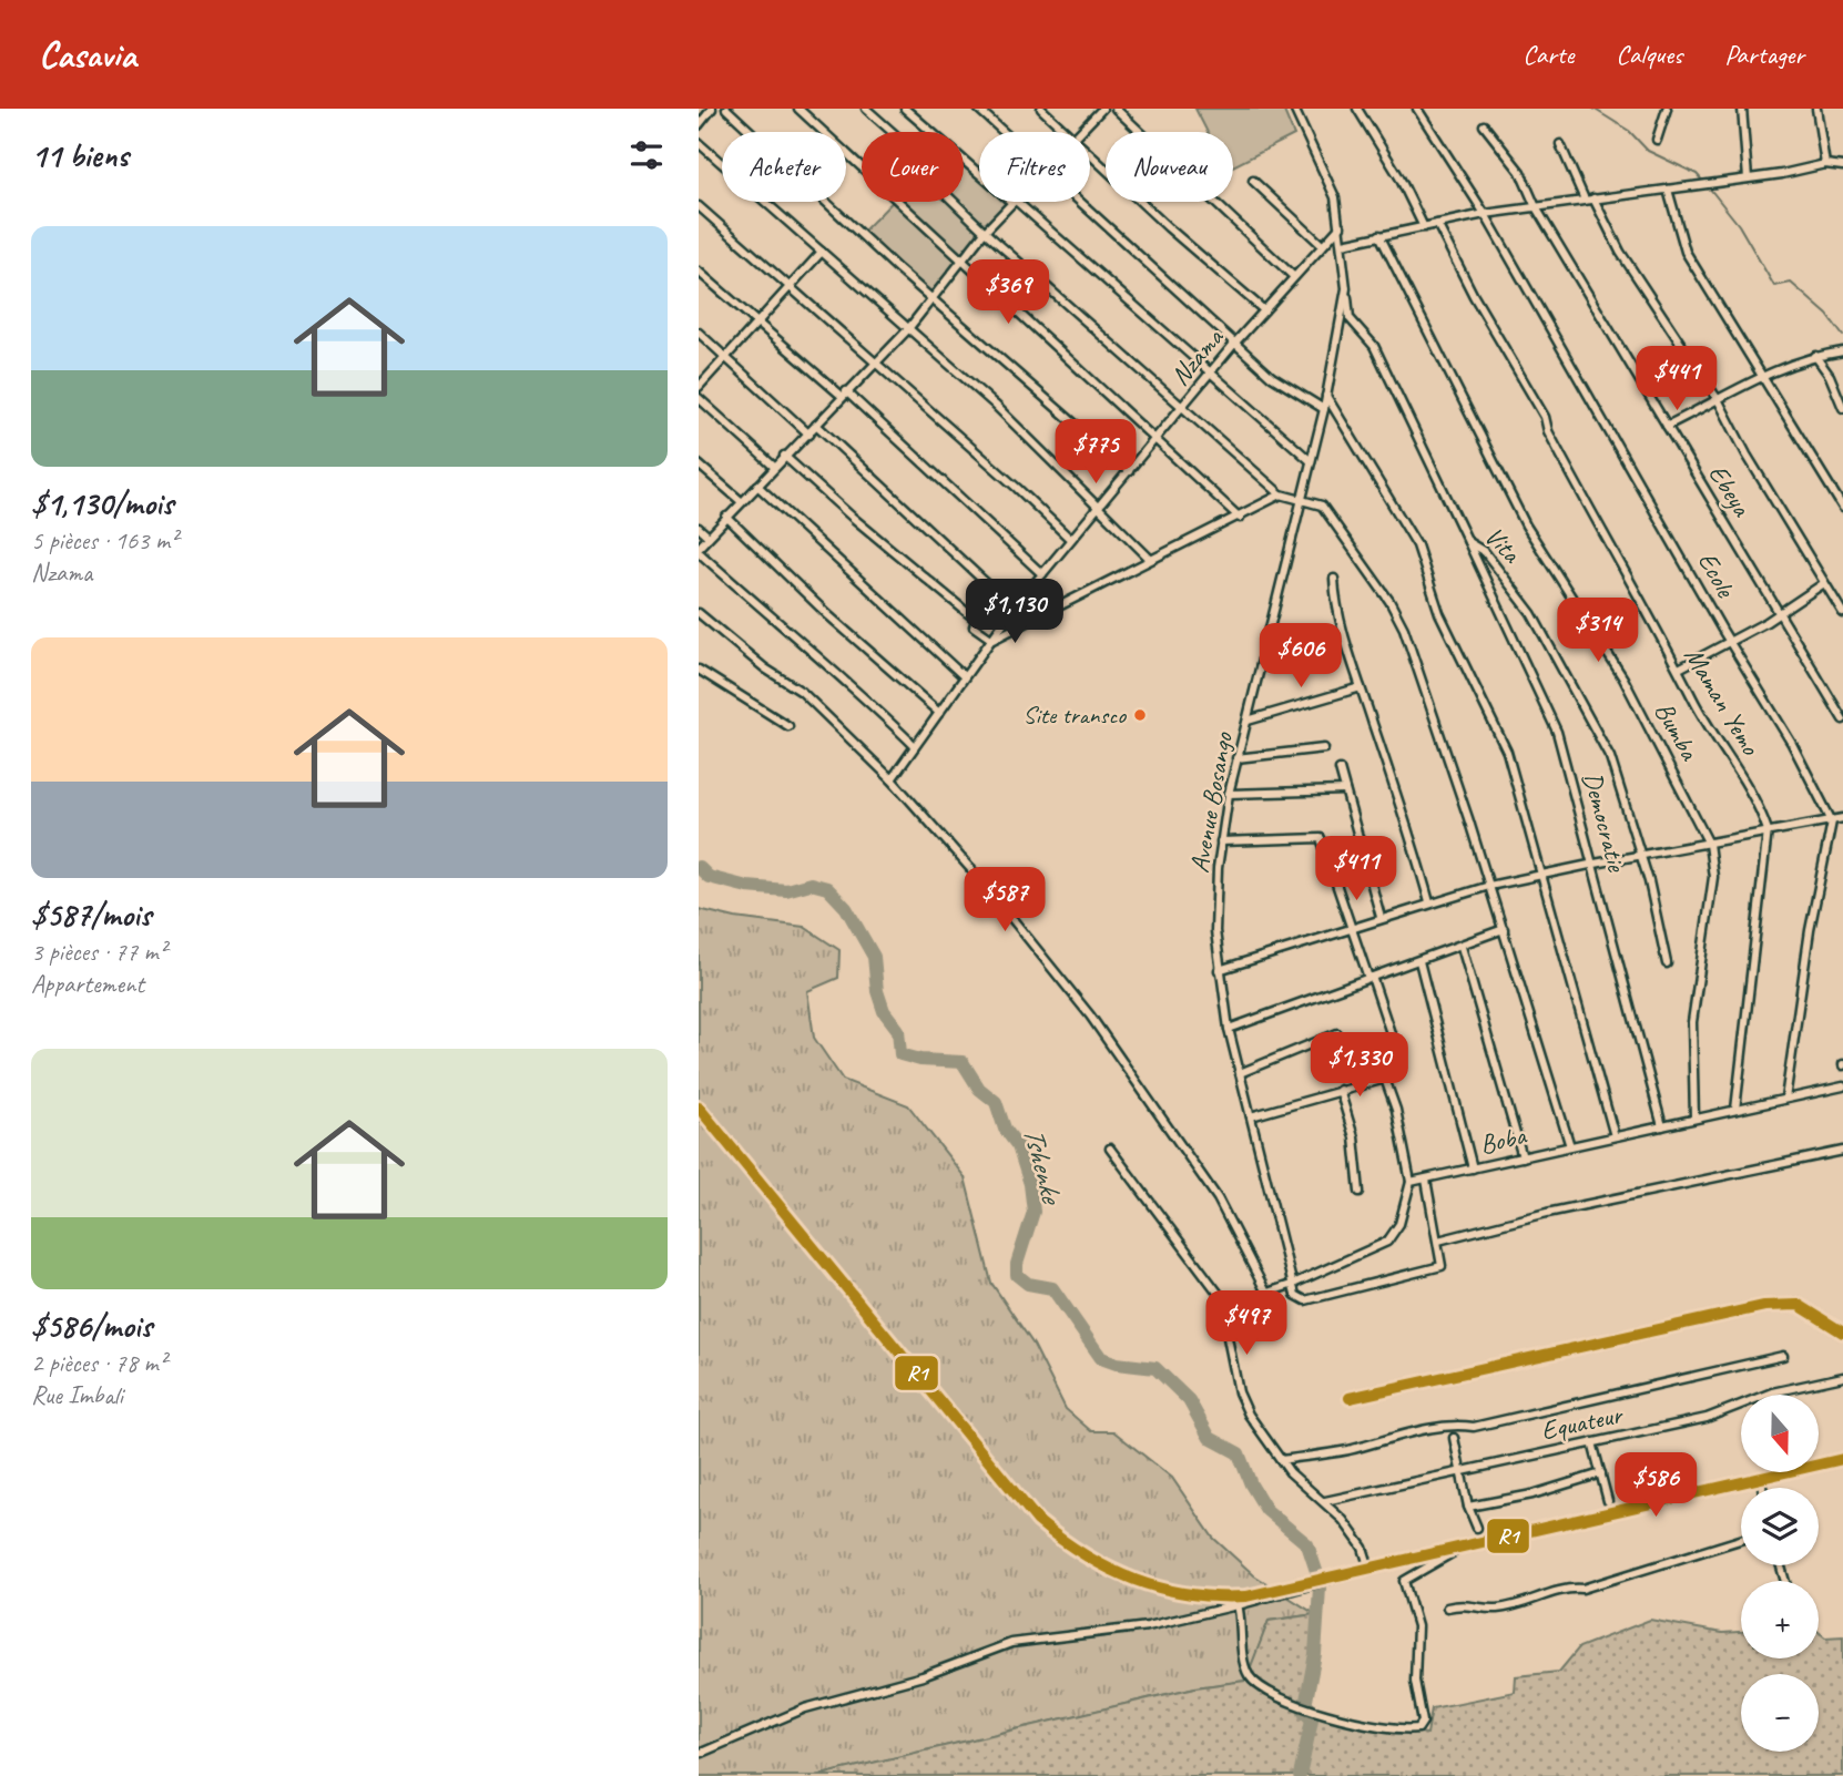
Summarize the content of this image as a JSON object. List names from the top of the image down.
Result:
{
  "streets": {
    "street": [
      "Nzama",
      "Ebeya",
      "Vita",
      "Ecole",
      "Maman Yemo",
      "Bumba",
      "Avenue Bosango",
      "Democratie",
      "Boba",
      "Equateur"
    ]
  },
  "crossings": [
    ["Nzama", "Avenue Bosango"],
    ["Vita", "Avenue Bosango"],
    ["Vita", "Democratie"],
    ["Maman Yemo", "Boba"],
    ["Bumba", "Boba"],
    ["Democratie", "Boba"]
  ],
  "water": ["Tshenke"],
  "places": ["Site transco"],
  "lines": ["transit line R1"],
  "north": "bottom",
  "page": {
    "header": "Casavia",
    "nav": ["Carte", "Calques", "Partager"],
    "heading": "11 biens",
    "chip": [
      "Acheter",
      "Louer",
      "Filtres",
      "Nouveau"
    ],
    "list": [
      {
        "name": "$1,130/mois",
        "note": "5 pièces · 163 m² · Nzama"
      },
      {
        "name": "$587/mois",
        "note": "3 pièces · 77 m² · Appartement"
      },
      {
        "name": "$586/mois",
        "note": "2 pièces · 78 m² · Rue Imbali"
      }
    ],
    "price": [
      "$369",
      "$441",
      "$775",
      "$1,130",
      "$314",
      "$606",
      "$411",
      "$587",
      "$1,330",
      "$497",
      "$586"
    ],
    "map_buttons": ["+", "−"]
  }
}
